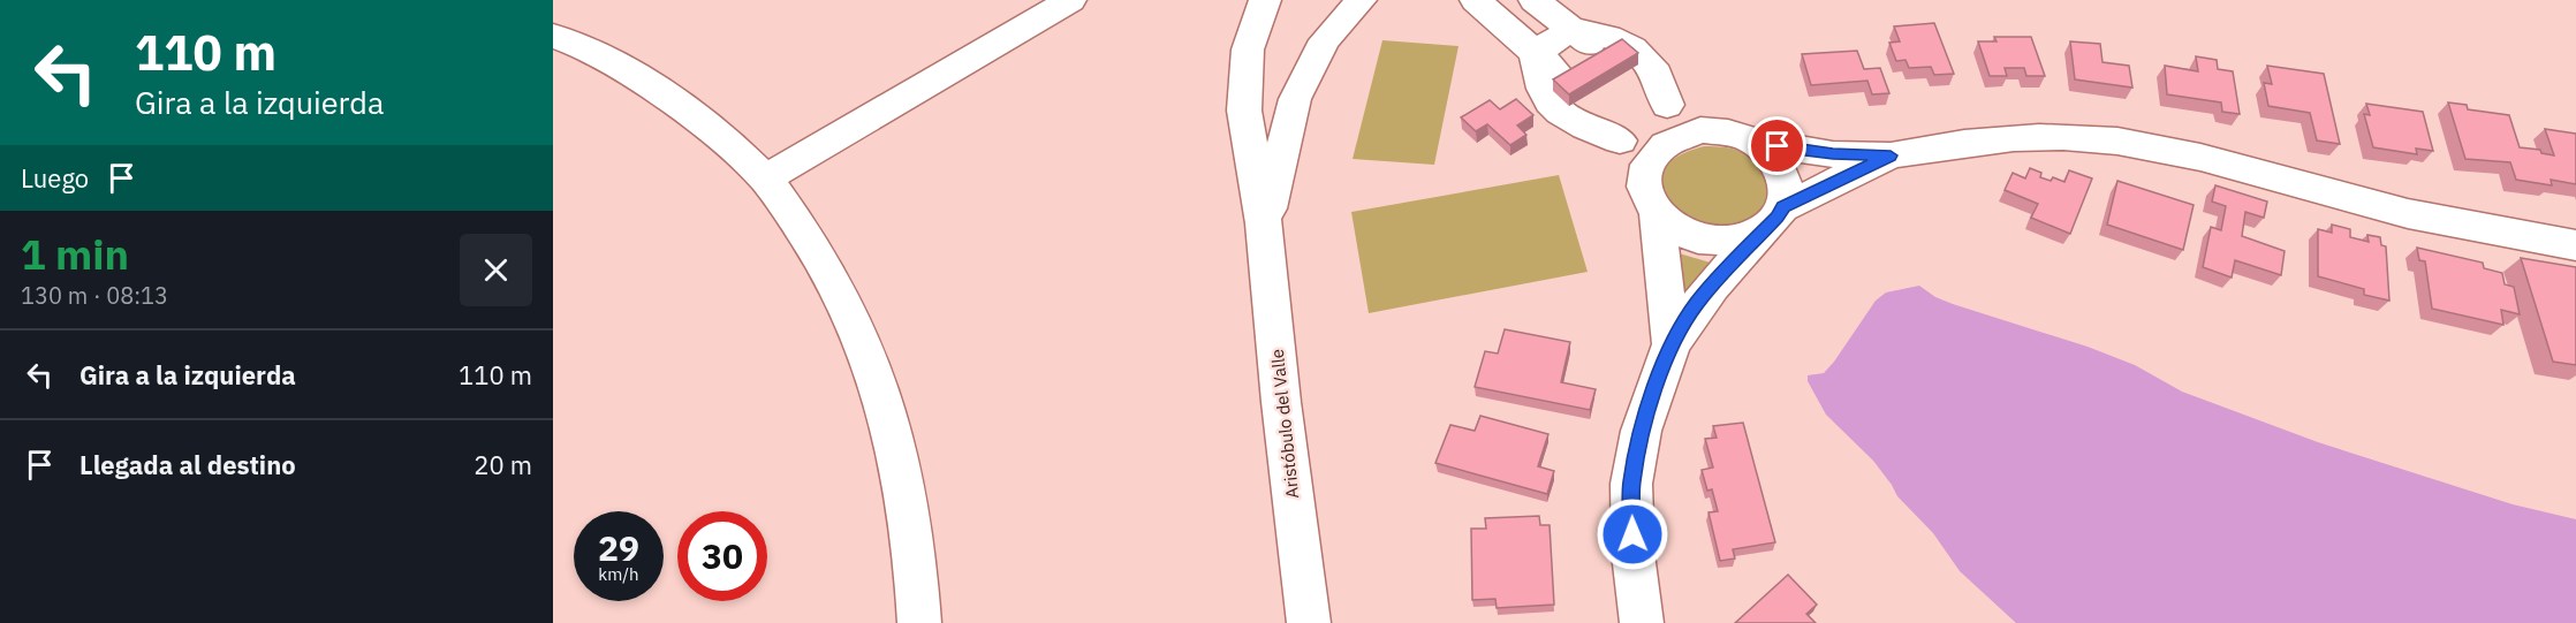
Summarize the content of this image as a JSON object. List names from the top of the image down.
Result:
{
  "streets": {
    "street": ["Aristóbulo del Valle"]
  },
  "page": {
    "turn": ["110 m", "Gira a la izquierda"],
    "then": "Luego",
    "heading": ["1 min", "130 m · 08:13"],
    "list": [
      {
        "name": "Gira a la izquierda",
        "value": "110 m"
      },
      {
        "name": "Llegada al destino",
        "value": "20 m"
      }
    ],
    "speed": "29 km/h",
    "limit": "30"
  }
}
